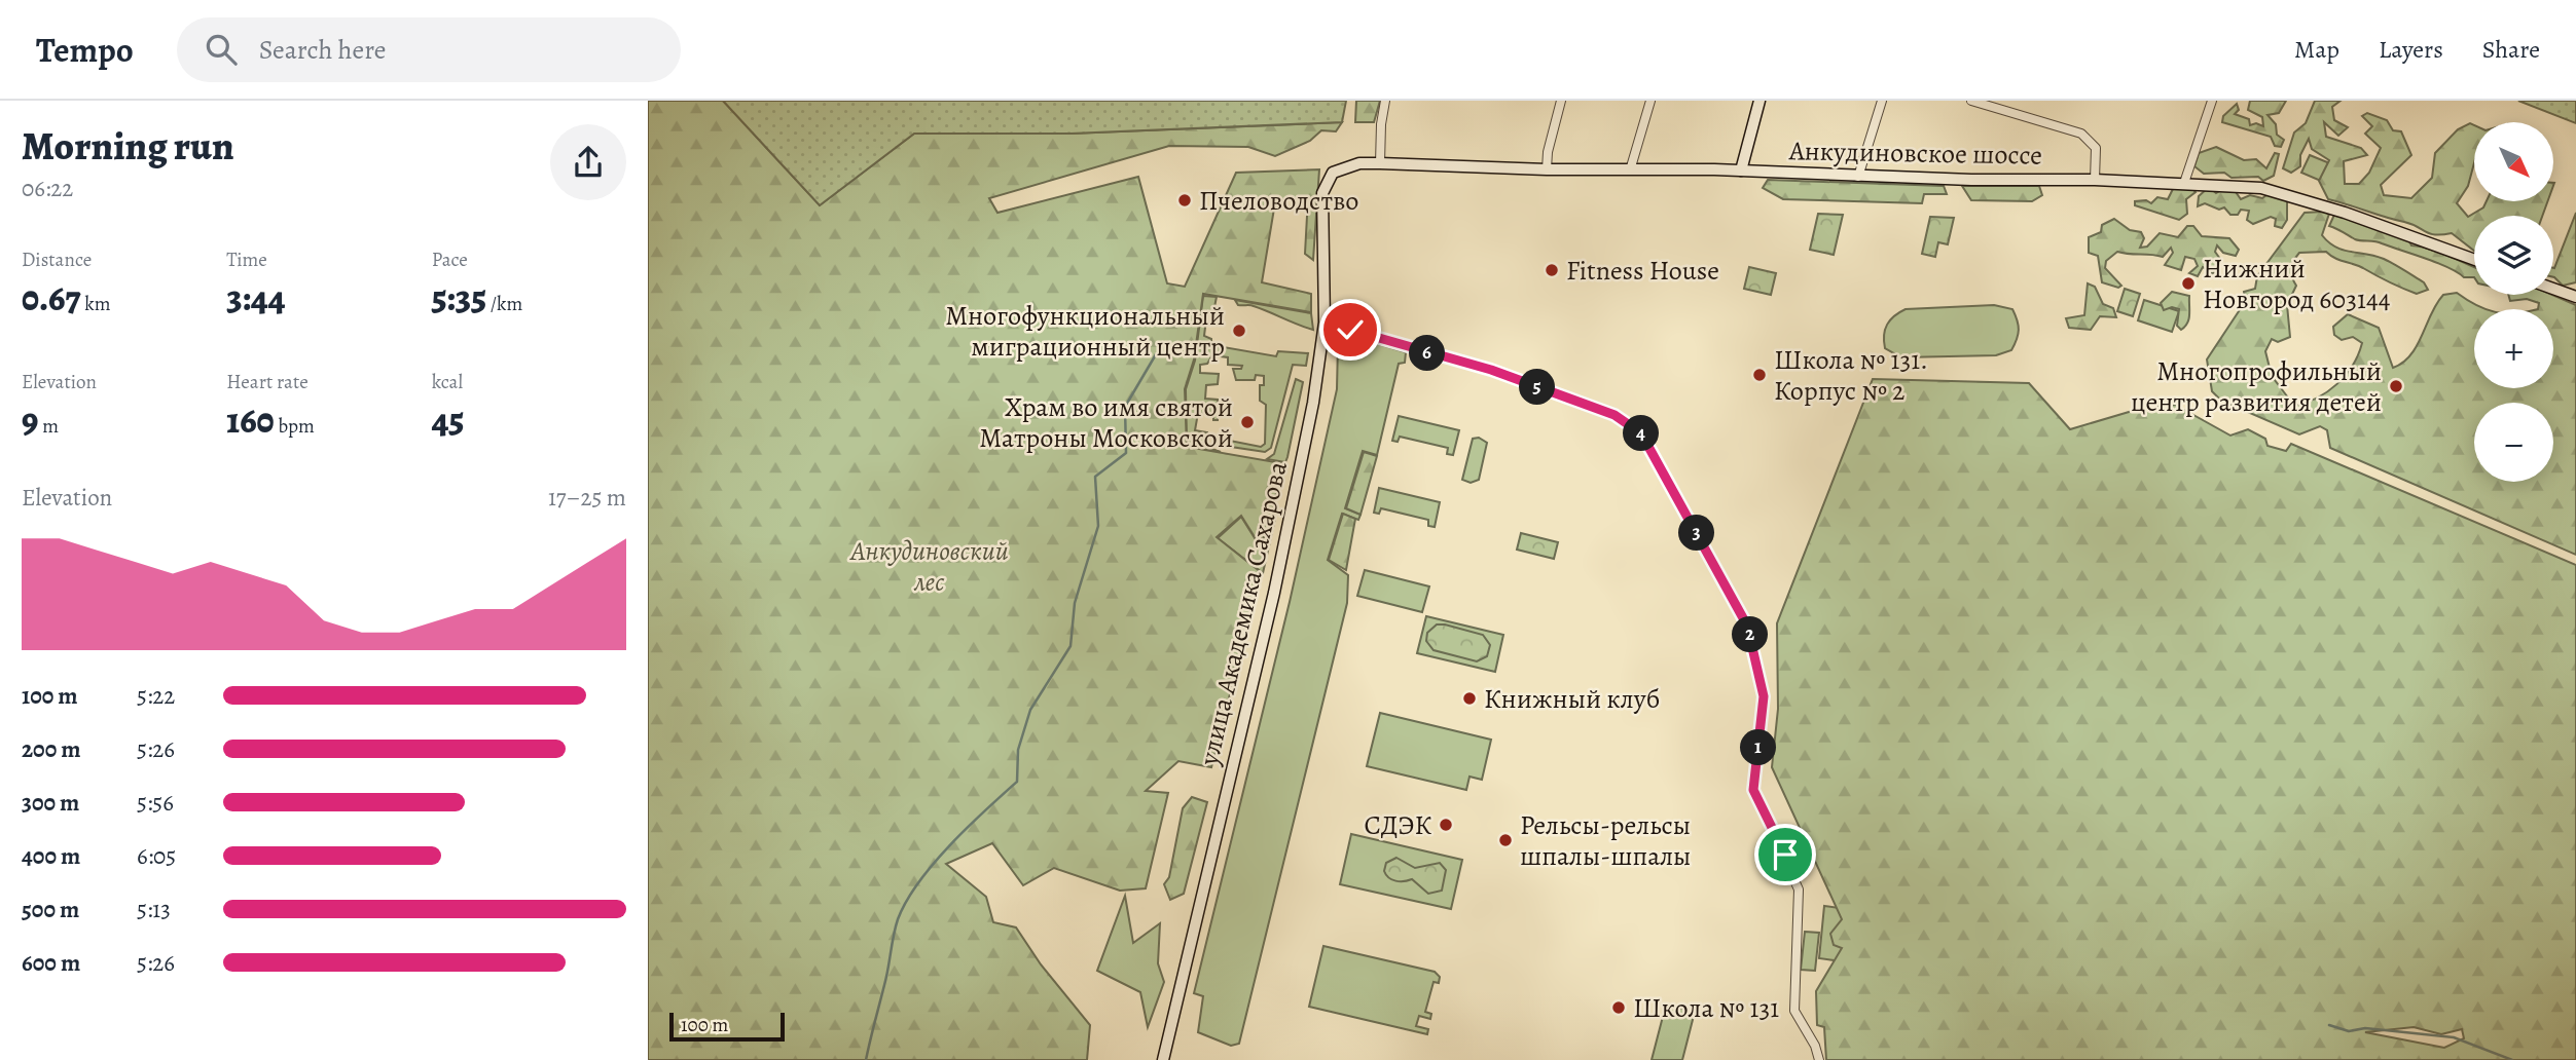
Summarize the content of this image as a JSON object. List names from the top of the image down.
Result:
{
  "streets": {
    "main road": ["Анкудиновское шоссе", "улица Академика Сахарова"]
  },
  "crossings": [
    ["Анкудиновское шоссе", "улица Академика Сахарова"]
  ],
  "parks": ["Анкудиновский лес"],
  "places": [
    "Пчеловодство",
    "Fitness House",
    "Нижний Новгород 603144",
    "Многофункциональный миграционный центр",
    "Школа № 131. Корпус № 2",
    "Многопрофильный центр развития детей",
    "Храм во имя святой Матроны Московской",
    "Книжный клуб",
    "СДЭК",
    "Рельсы-рельсы шпалы-шпалы",
    "Школа № 131"
  ],
  "scale_bar": "100 m",
  "north": "bottom right",
  "page": {
    "header": "Tempo",
    "search": "Search here",
    "nav": ["Map", "Layers", "Share"],
    "heading": ["Morning run", "06:22"],
    "map_buttons": ["+", "−"],
    "stats": [
      ["Distance", "0.67 km"],
      ["Time", "3:44"],
      ["Pace", "5:35 /km"],
      ["Elevation", "9 m"],
      ["Heart rate", "160 bpm"],
      ["kcal", "45"]
    ],
    "pins": [
      "6",
      "5",
      "4",
      "3",
      "2",
      "1"
    ],
    "chart": ["Elevation", "17–25 m"],
    "list": [
      {
        "name": "100 m",
        "note": "5:22"
      },
      {
        "name": "200 m",
        "note": "5:26"
      },
      {
        "name": "300 m",
        "note": "5:56"
      },
      {
        "name": "400 m",
        "note": "6:05"
      },
      {
        "name": "500 m",
        "note": "5:13"
      },
      {
        "name": "600 m",
        "note": "5:26"
      }
    ],
    "scale": "100 m"
  }
}
